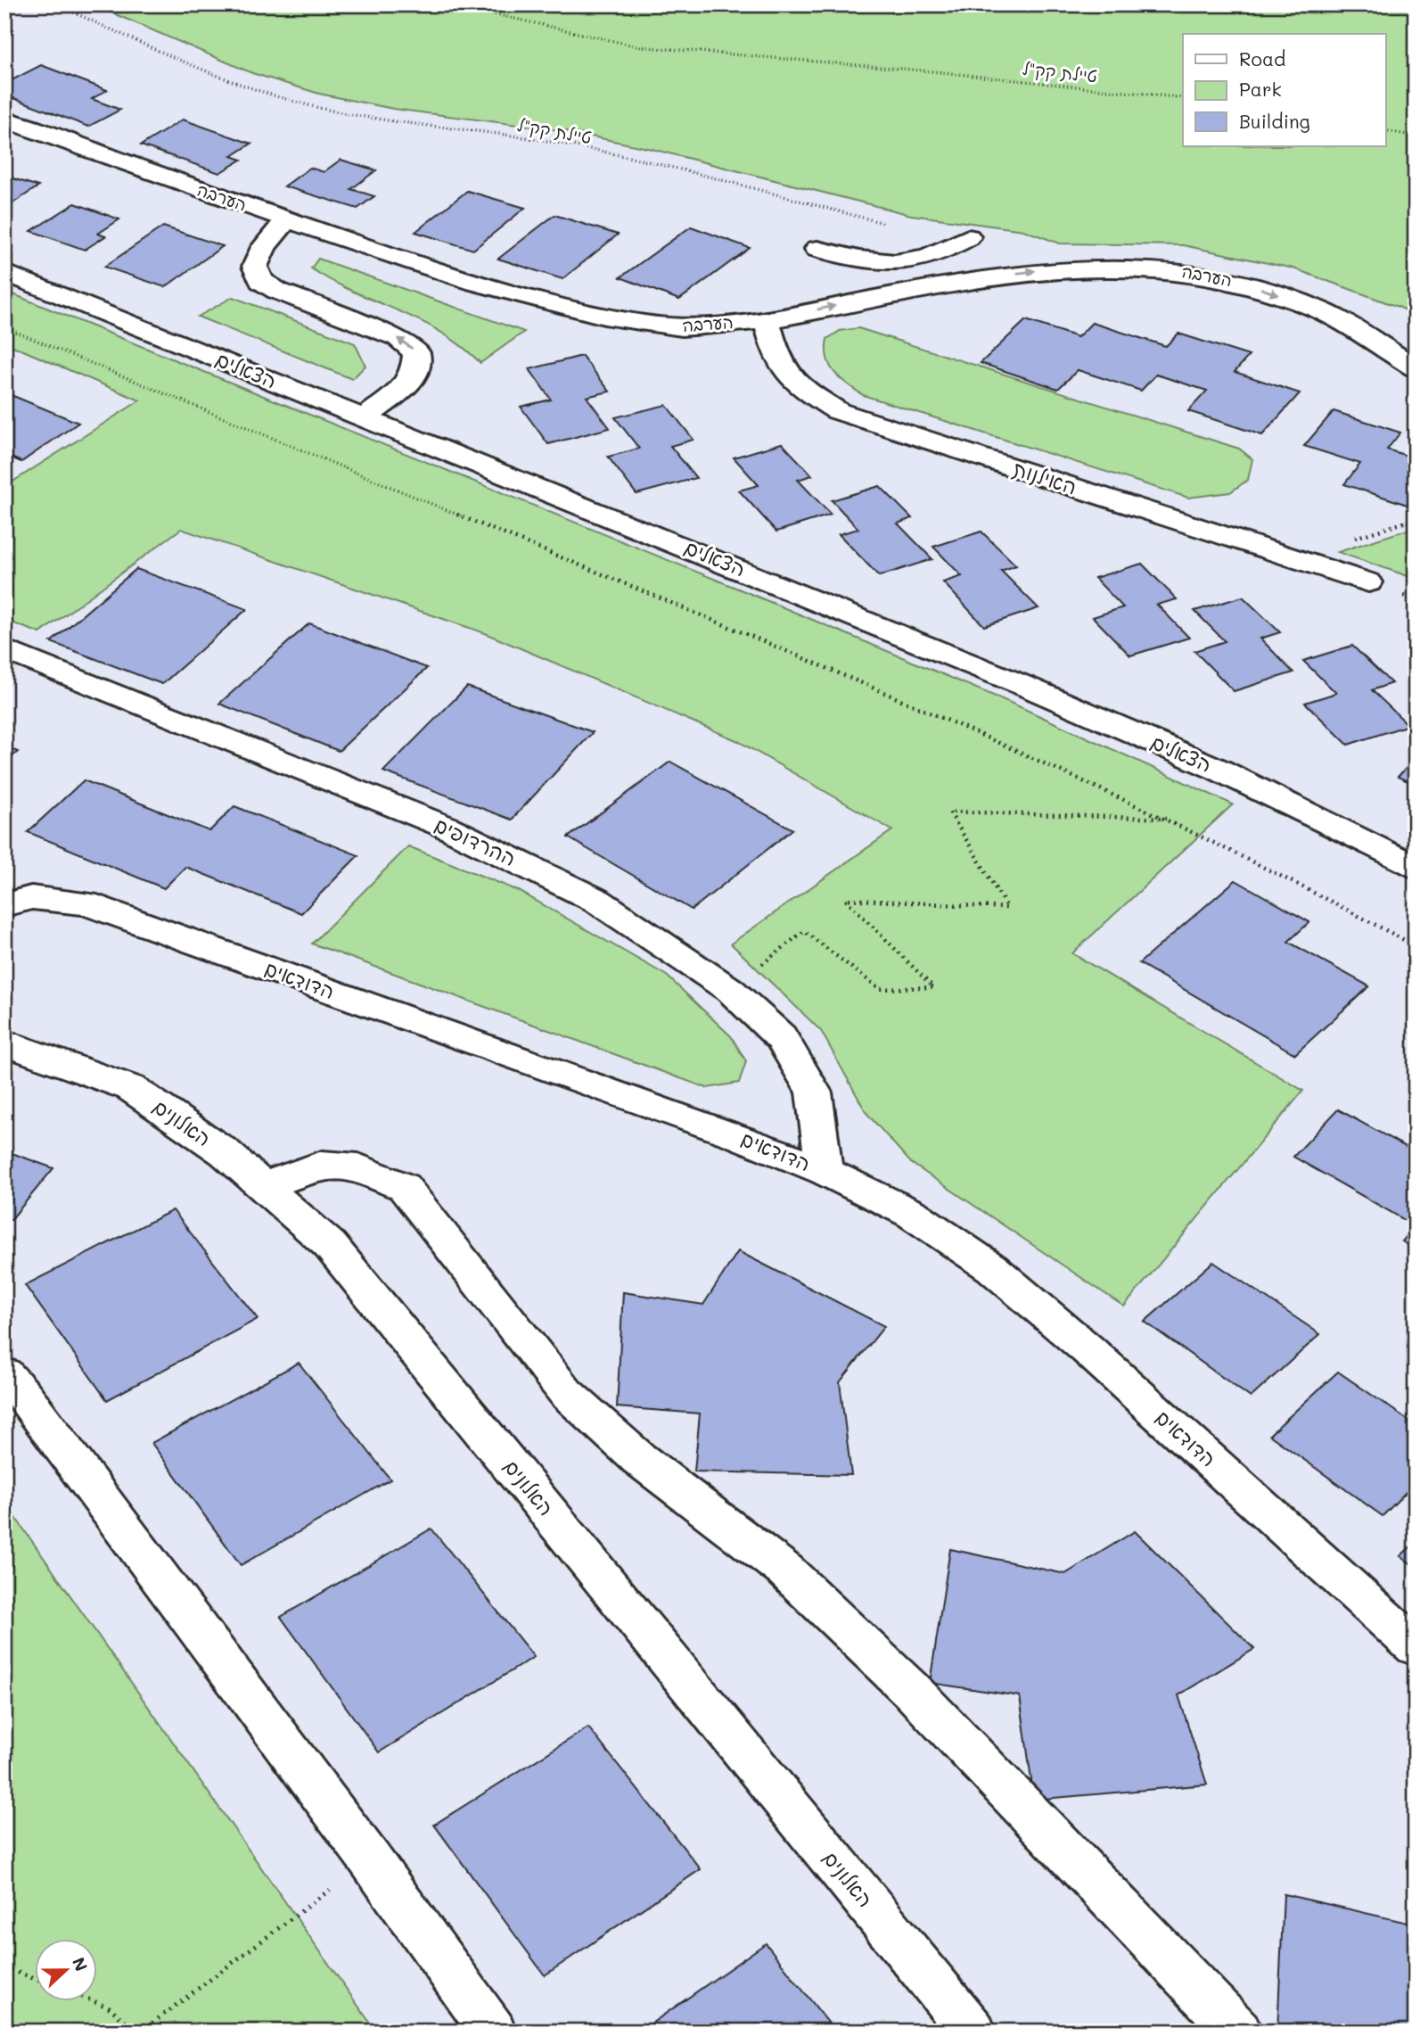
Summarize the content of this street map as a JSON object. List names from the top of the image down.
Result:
{
  "streets": {
    "street": [
      "הערבה",
      "הצאלים",
      "האילנות",
      "ההרדופים",
      "הדודאים",
      "האלונים"
    ],
    "path": ["טיילת קק\"ל"]
  },
  "crossings": [
    ["הערבה", "האילנות"],
    ["ההרדופים", "הדודאים"]
  ],
  "one_way": ["הערבה"],
  "legend": ["Road", "Park", "Building"],
  "north": "right"
}
